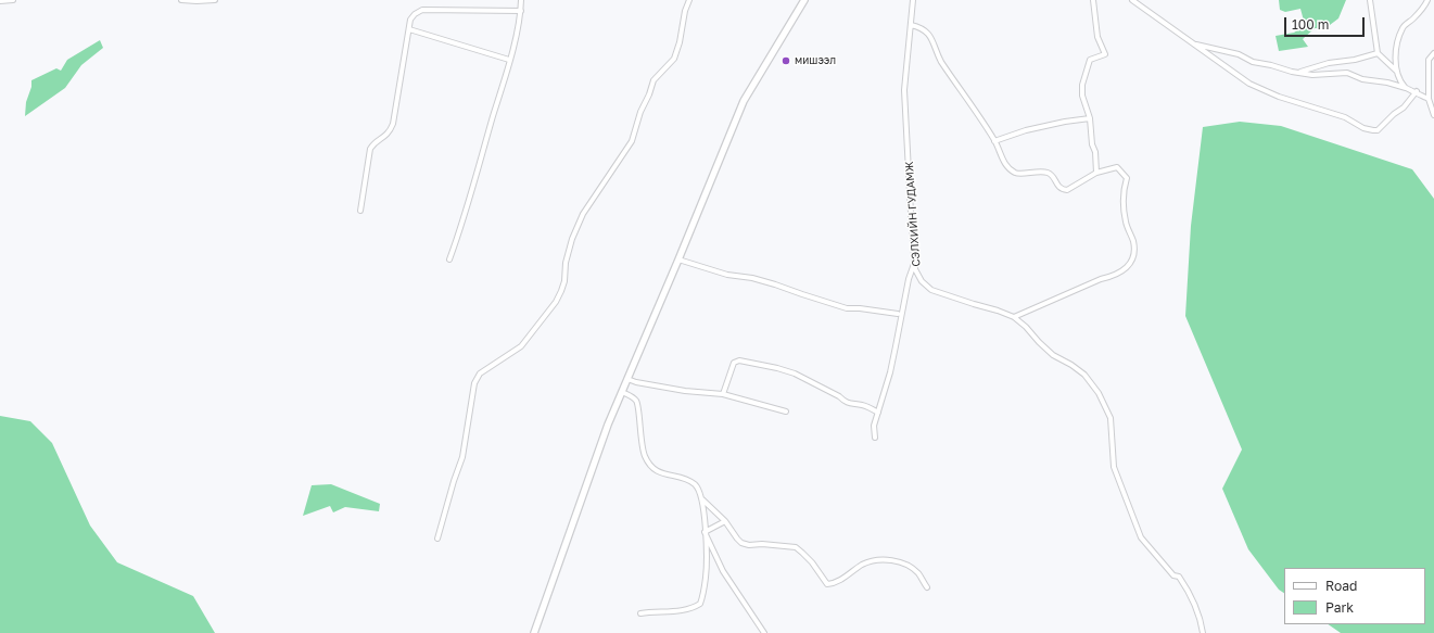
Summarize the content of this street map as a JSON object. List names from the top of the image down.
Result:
{
  "streets": {
    "street": ["СЭЛХИЙН ГУДАМЖ"]
  },
  "places": ["мишээл"],
  "legend": ["Road", "Park"],
  "scale_bar": "100 m"
}
